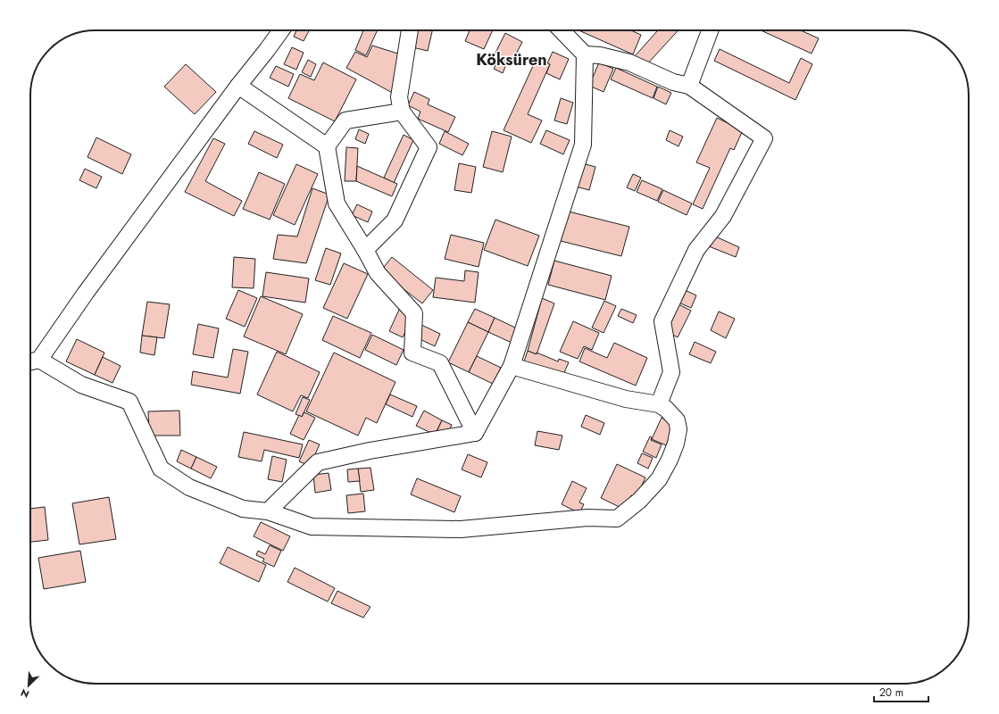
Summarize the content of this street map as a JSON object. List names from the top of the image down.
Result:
{
  "districts": ["Köksüren"],
  "scale_bar": "20 m",
  "north": "bottom left"
}
